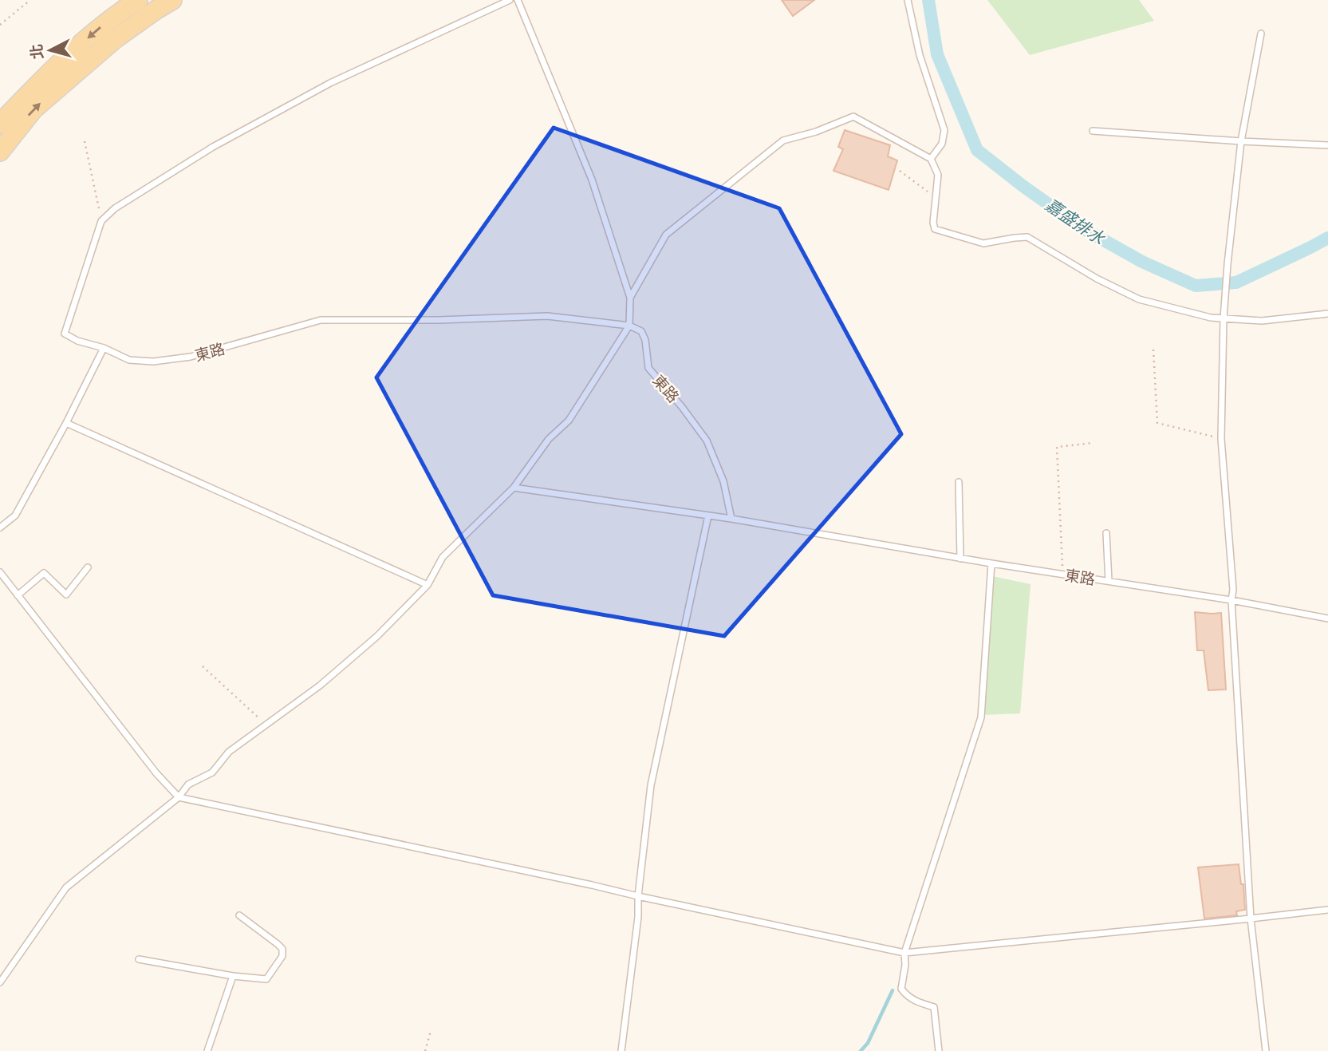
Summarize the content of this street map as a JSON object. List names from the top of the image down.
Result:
{
  "streets": {
    "lane": ["東路"]
  },
  "water": ["嘉盛排水"],
  "north": "left"
}
